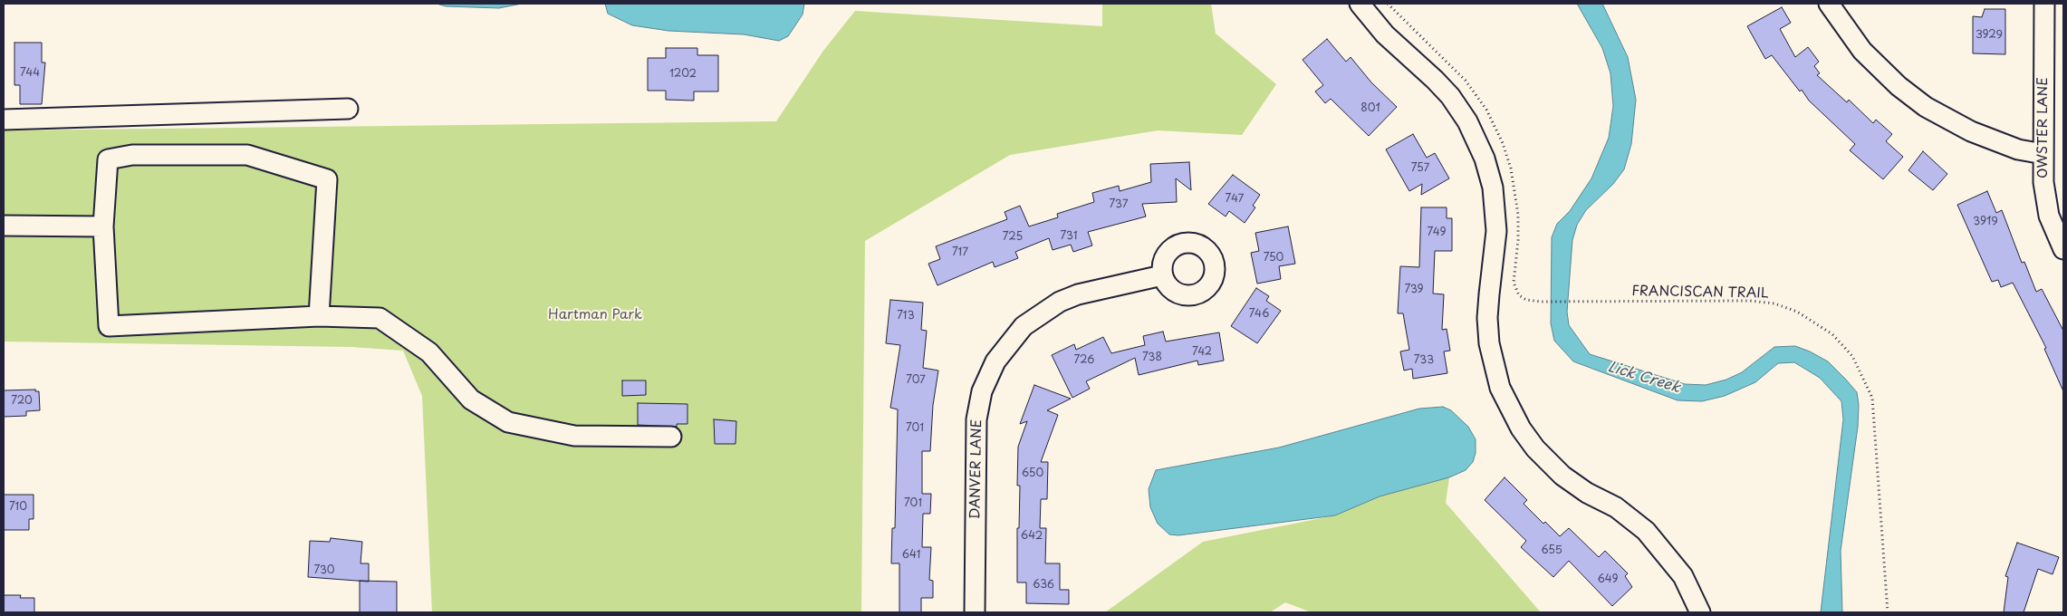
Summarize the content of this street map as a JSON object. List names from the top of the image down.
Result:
{
  "streets": {
    "street": ["OWSTER LANE", "DANVER LANE"],
    "path": ["FRANCISCAN TRAIL"]
  },
  "water": ["Lick Creek"],
  "parks": ["Hartman Park"],
  "house_numbers": [
    "3929",
    "744",
    "1202",
    "801",
    "757",
    "747",
    "737",
    "3919",
    "749",
    "731",
    "725",
    "717",
    "750",
    "739",
    "746",
    "713",
    "742",
    "738",
    "726",
    "733",
    "707",
    "720",
    "701",
    "650",
    "701",
    "710",
    "642",
    "655",
    "641",
    "730",
    "649",
    "636"
  ]
}
